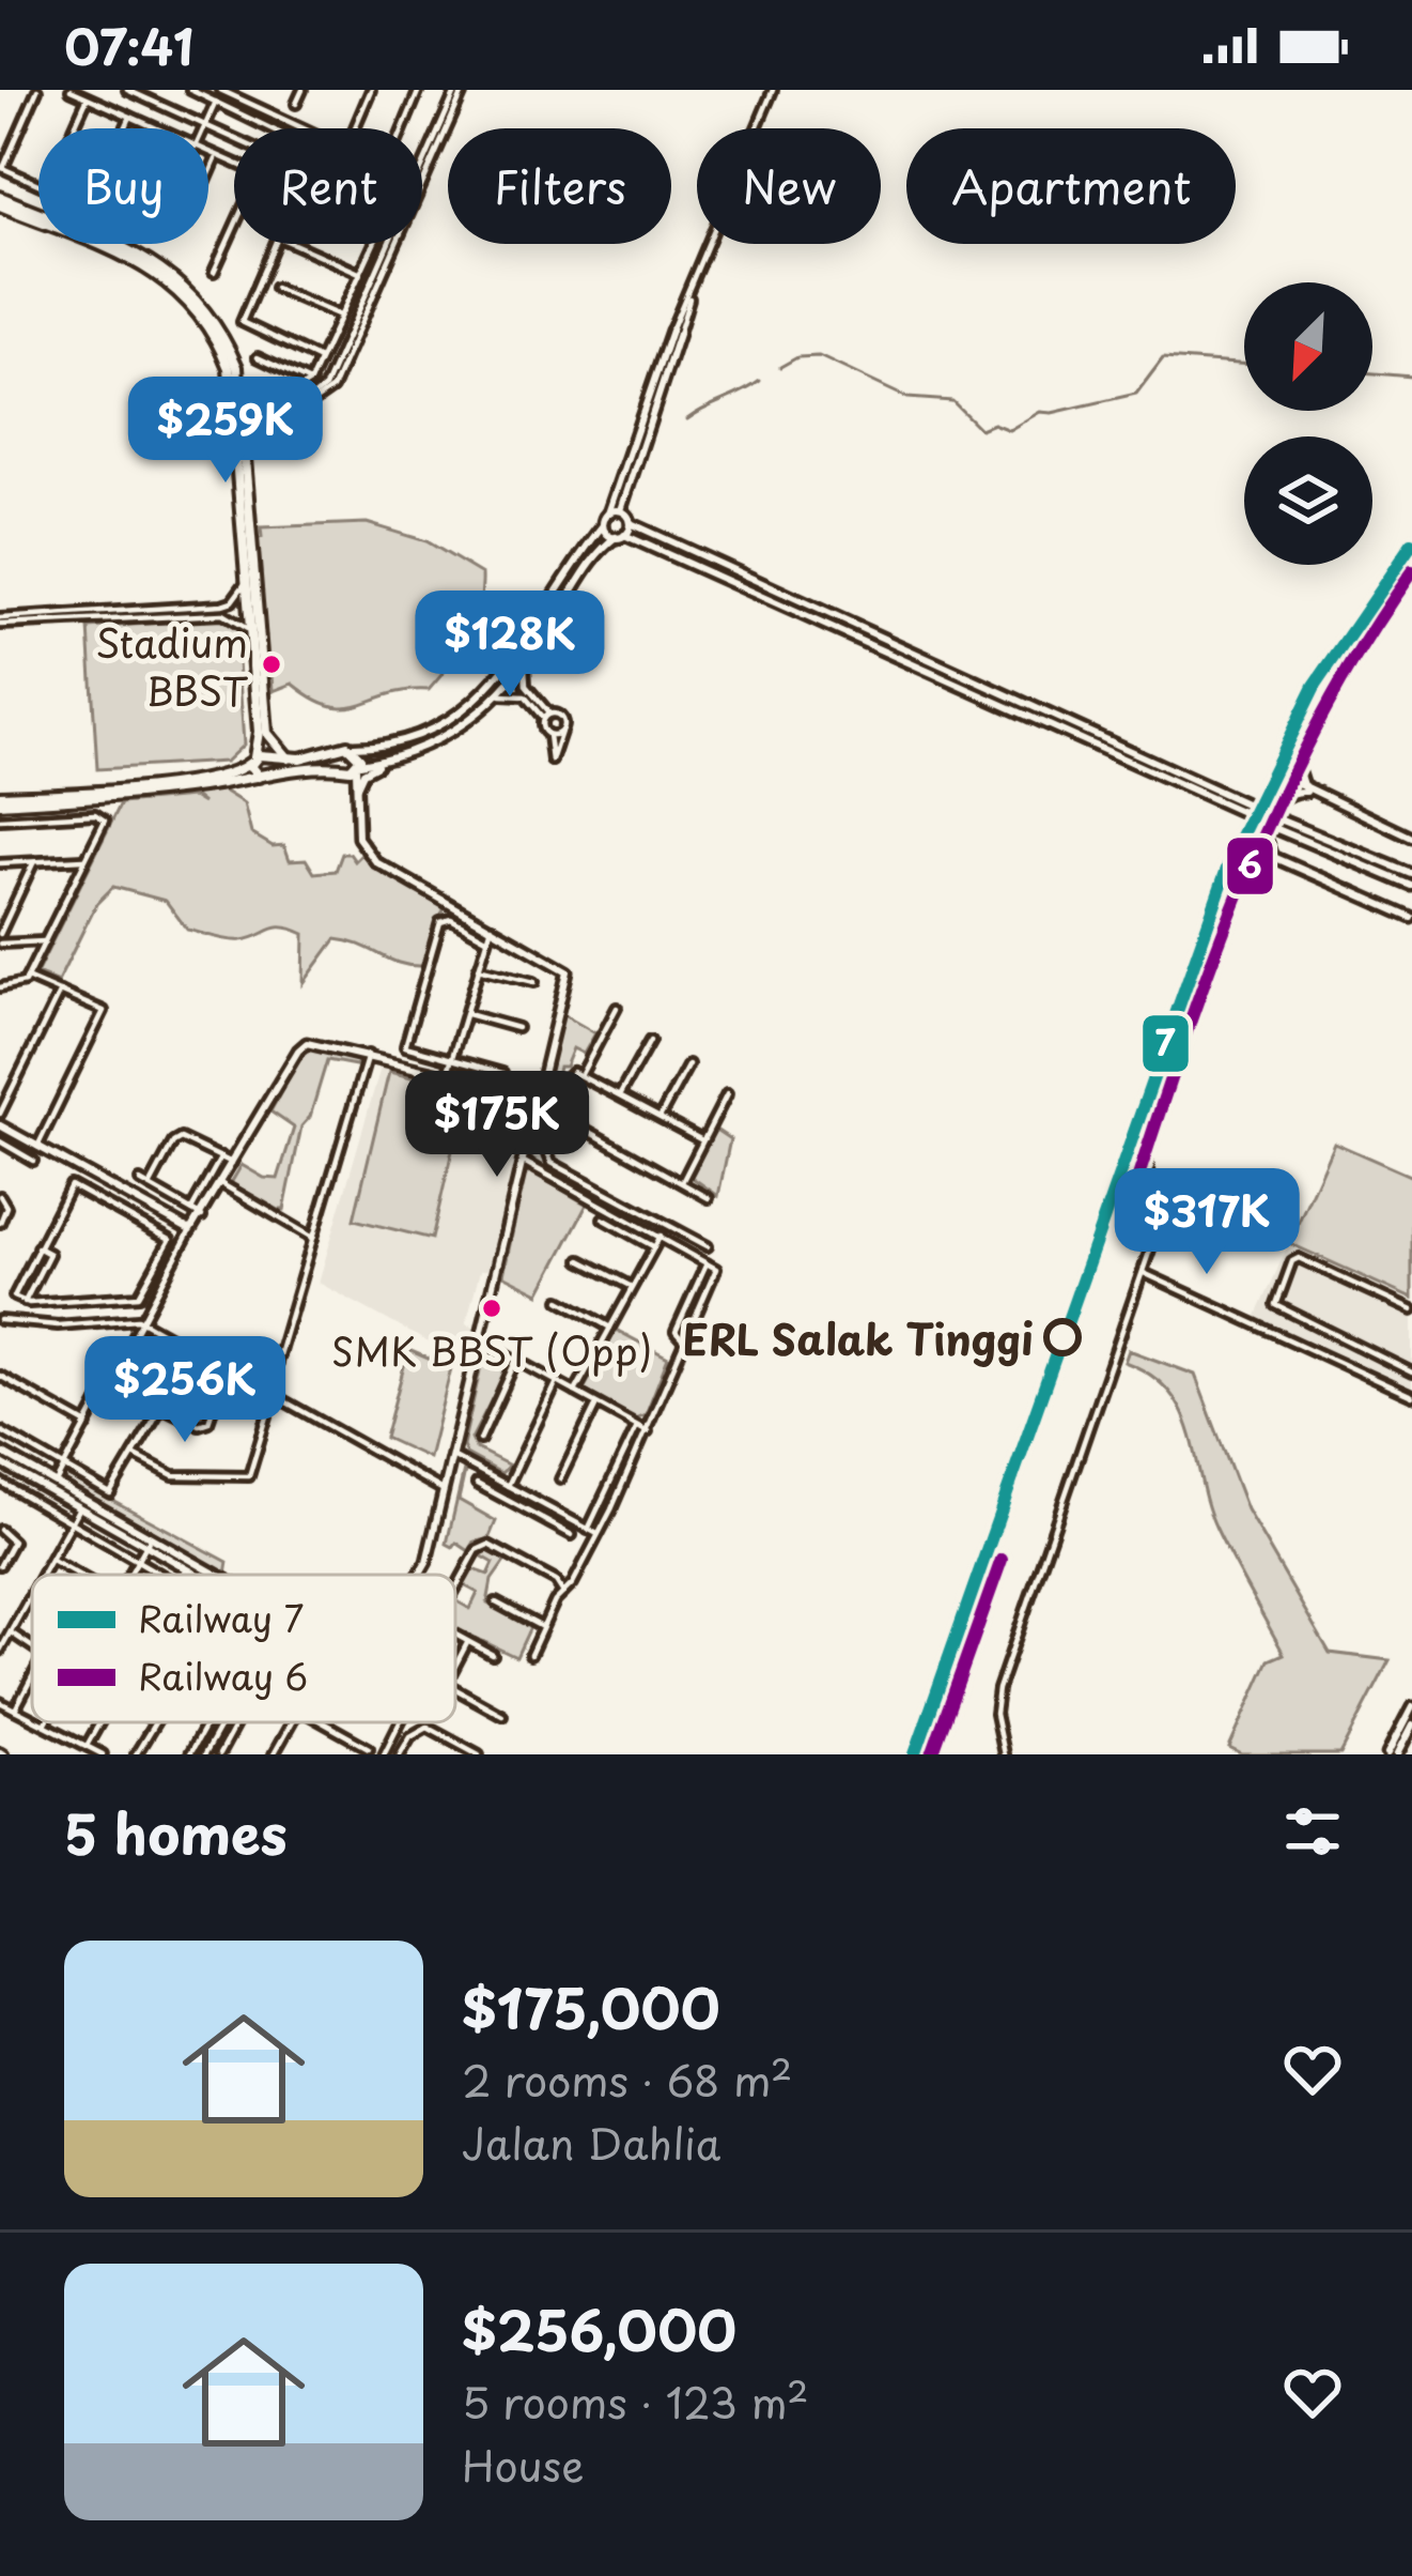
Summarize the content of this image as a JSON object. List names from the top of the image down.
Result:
{
  "places": ["Stadium BBST", "SMK BBST (Opp)", "ERL Salak Tinggi"],
  "lines": ["rail line 7", "rail line 6"],
  "legend": ["Railway 7", "Railway 6"],
  "north": "bottom left",
  "page": {
    "status": "07:41",
    "chip": [
      "Buy",
      "Rent",
      "Filters",
      "New",
      "Apartment"
    ],
    "price": [
      "$259K",
      "$128K",
      "$175K",
      "$317K",
      "$256K"
    ],
    "heading": "5 homes",
    "list": [
      {
        "name": "$175,000",
        "note": "2 rooms · 68 m² · Jalan Dahlia"
      },
      {
        "name": "$256,000",
        "note": "5 rooms · 123 m² · House"
      }
    ]
  }
}
